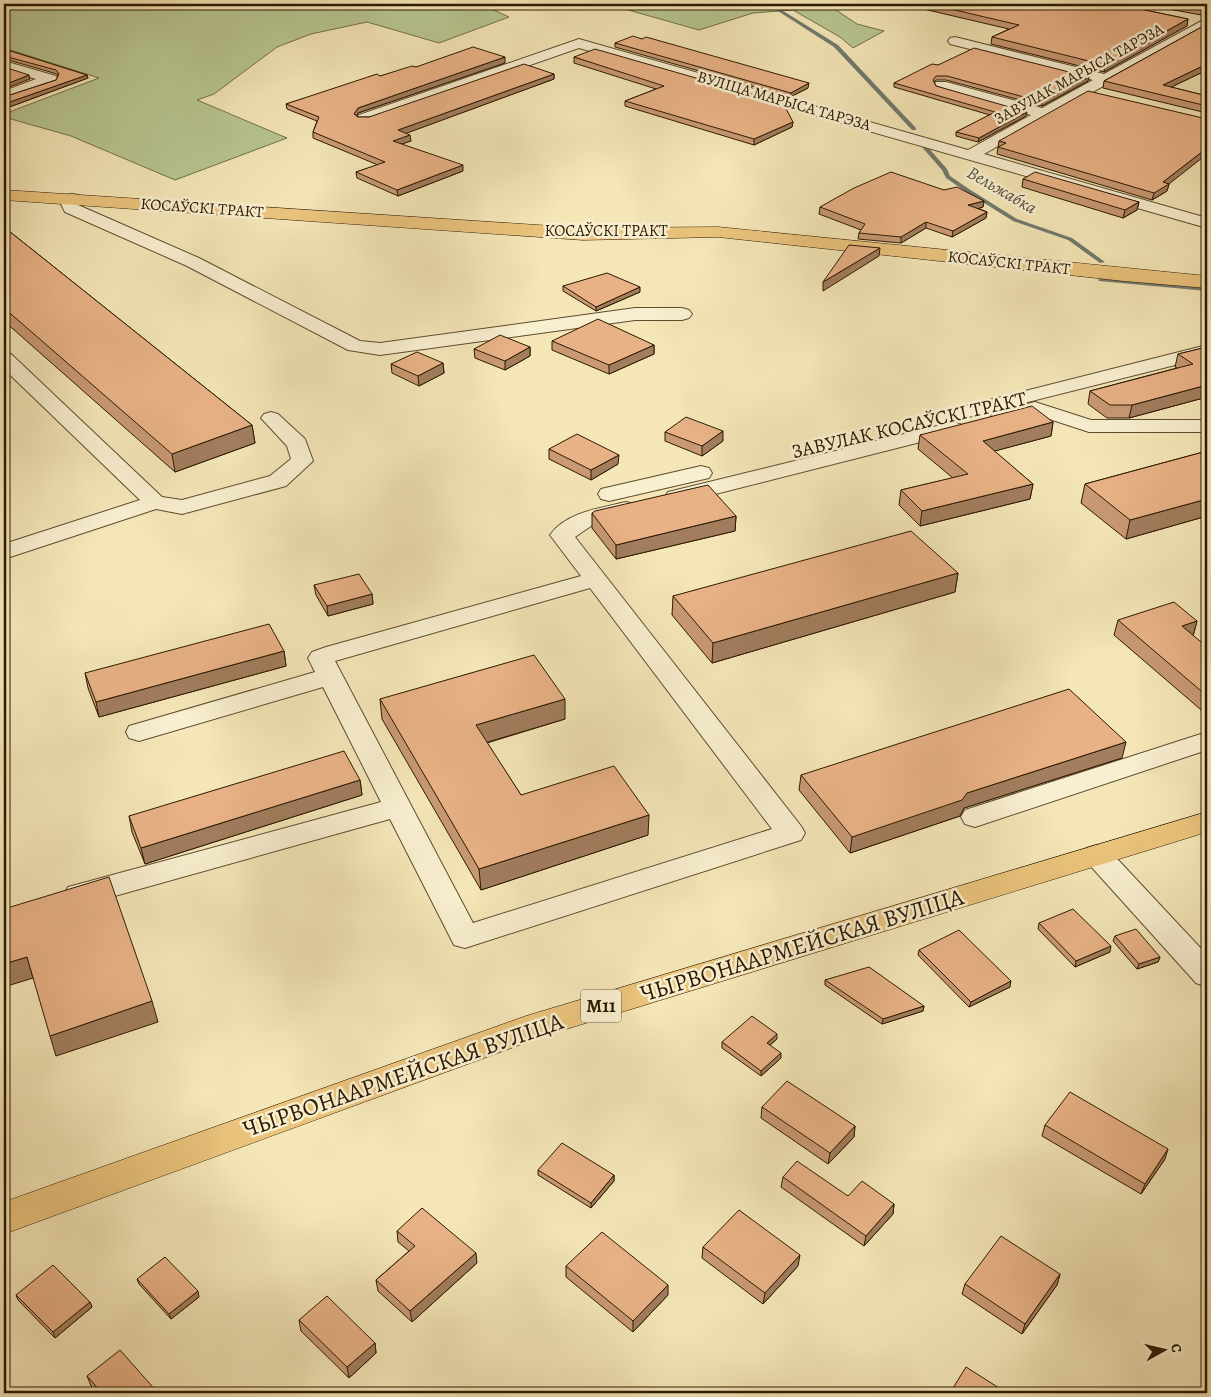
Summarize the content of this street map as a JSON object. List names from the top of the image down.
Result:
{
  "streets": {
    "main road": ["КОСАЎСКІ ТРАКТ", "ЧЫРВОНААРМЕЙСКАЯ ВУЛІЦА", "М11"],
    "street": ["ЗАВУЛАК МАРЫСА ТАРЭЗА", "ВУЛІЦА МАРЫСА ТАРЭЗА", "ЗАВУЛАК КОСАЎСКІ ТРАКТ"]
  },
  "crossings": [
    ["ЗАВУЛАК МАРЫСА ТАРЭЗА", "ВУЛІЦА МАРЫСА ТАРЭЗА"]
  ],
  "water": ["Вельжабка"],
  "north": "right"
}
